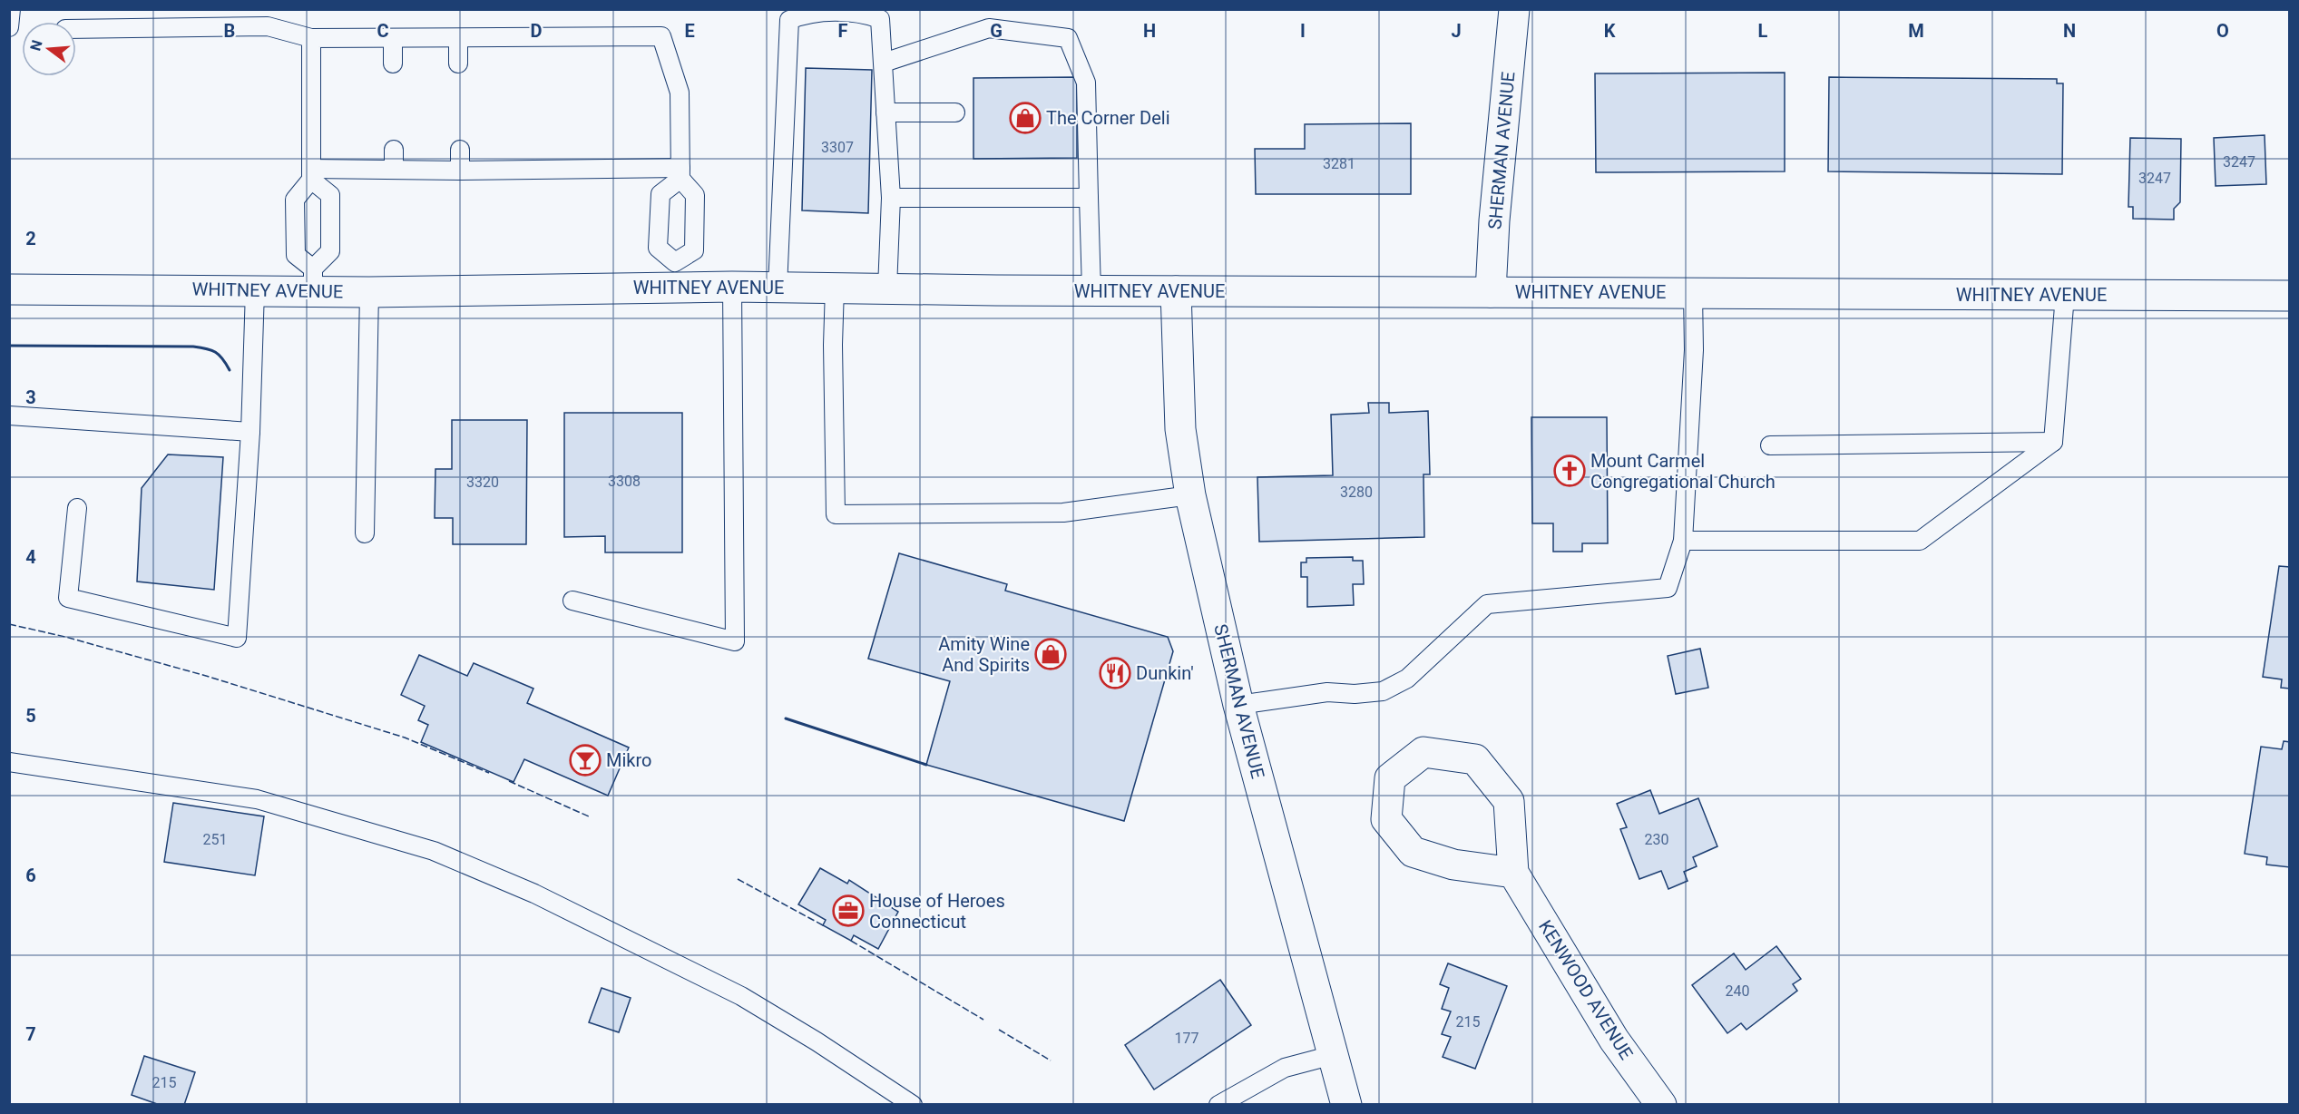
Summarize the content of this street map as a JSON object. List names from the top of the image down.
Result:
{
  "streets": {
    "main road": ["SHERMAN AVENUE", "WHITNEY AVENUE", "KENWOOD AVENUE"]
  },
  "crossings": [
    ["SHERMAN AVENUE", "WHITNEY AVENUE"]
  ],
  "places": {
    "shop": ["The Corner Deli", "Amity Wine And Spirits"],
    "church": ["Mount Carmel Congregational Church"],
    "restaurant": ["Dunkin'"],
    "bar": ["Mikro"],
    "office": ["House of Heroes Connecticut"]
  },
  "house_numbers": [
    "3307",
    "3247",
    "3281",
    "3247",
    "3308",
    "3320",
    "3280",
    "251",
    "230",
    "240",
    "215",
    "177",
    "215"
  ],
  "north": "left",
  "grid": {
    "columns": [
      "B",
      "C",
      "D",
      "E",
      "F",
      "G",
      "H",
      "I",
      "J",
      "K",
      "L",
      "M",
      "N",
      "O"
    ],
    "rows": [
      "2",
      "3",
      "4",
      "5",
      "6",
      "7"
    ]
  }
}
